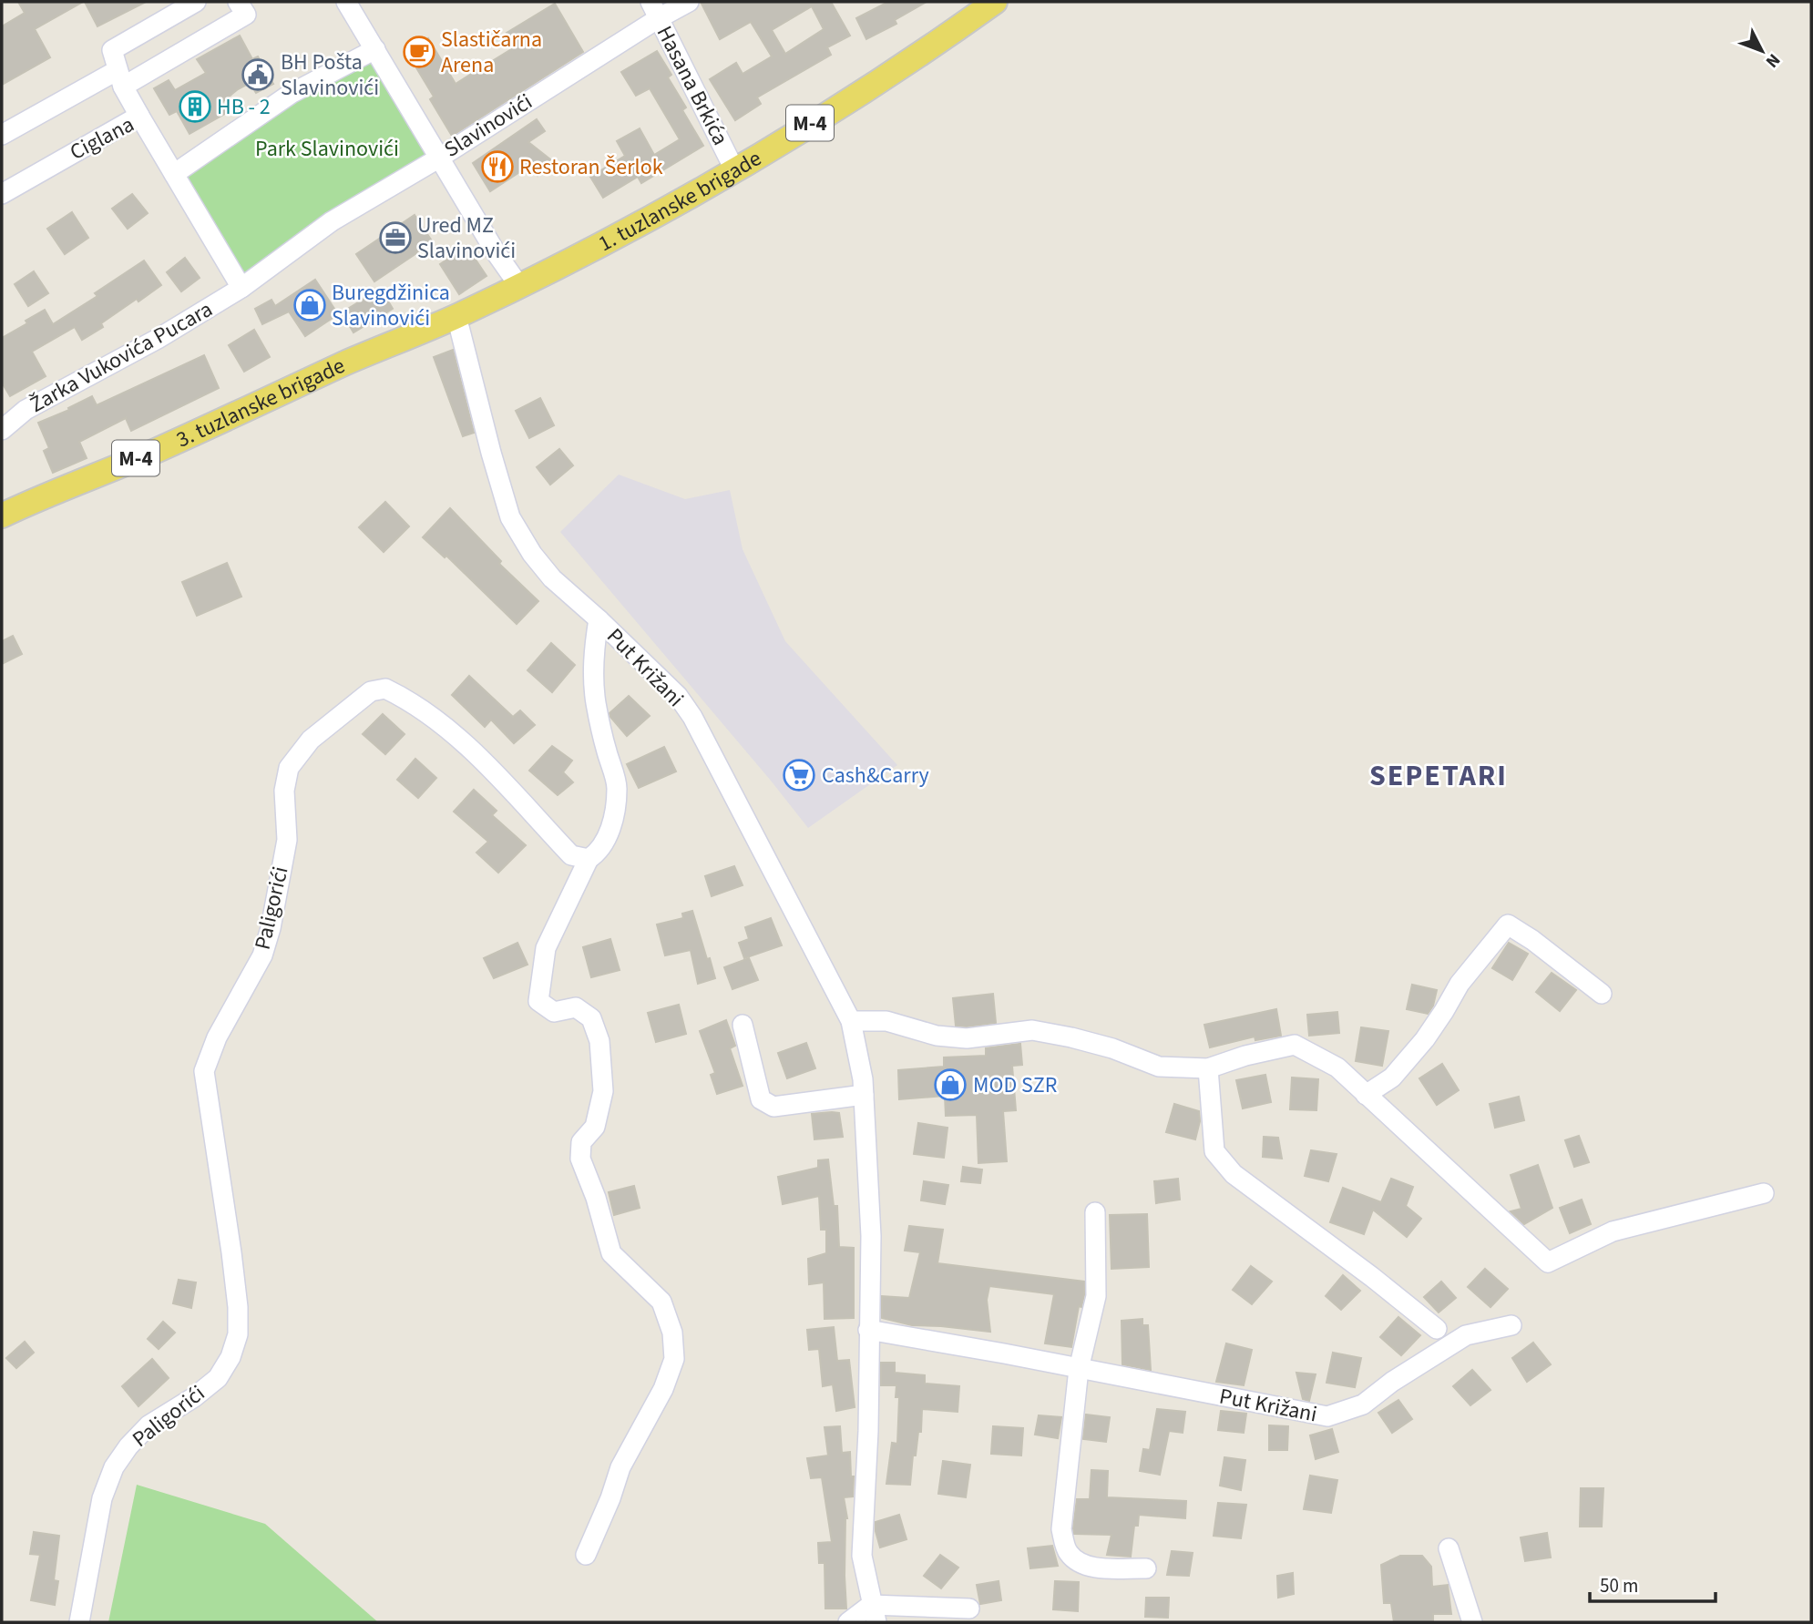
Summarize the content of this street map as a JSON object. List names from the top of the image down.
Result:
{
  "streets": {
    "main road": ["M-4", "1. tuzlanske brigade", "3. tuzlanske brigade"],
    "street": [
      "Hasana Brkića",
      "Slavinovići",
      "Ciglana",
      "Žarka Vukovića Pucara",
      "Put Križani",
      "Paligorići"
    ]
  },
  "crossings": [
    ["Hasana Brkića", "Slavinovići"],
    ["Hasana Brkića", "1. tuzlanske brigade"],
    ["Slavinovići", "Žarka Vukovića Pucara"],
    ["1. tuzlanske brigade", "3. tuzlanske brigade"],
    ["3. tuzlanske brigade", "Put Križani"]
  ],
  "districts": ["SEPETARI"],
  "parks": ["Park Slavinovići"],
  "places": {
    "cafe": ["Slastičarna Arena"],
    "public building": ["BH Pošta Slavinovići"],
    "building": ["HB - 2"],
    "restaurant": ["Restoran Šerlok"],
    "office": ["Ured MZ Slavinovići"],
    "shop": ["Buregdžinica Slavinovići", "MOD SZR"],
    "supermarket": ["Cash&Carry"]
  },
  "scale_bar": "50 m",
  "north": "bottom right"
}
